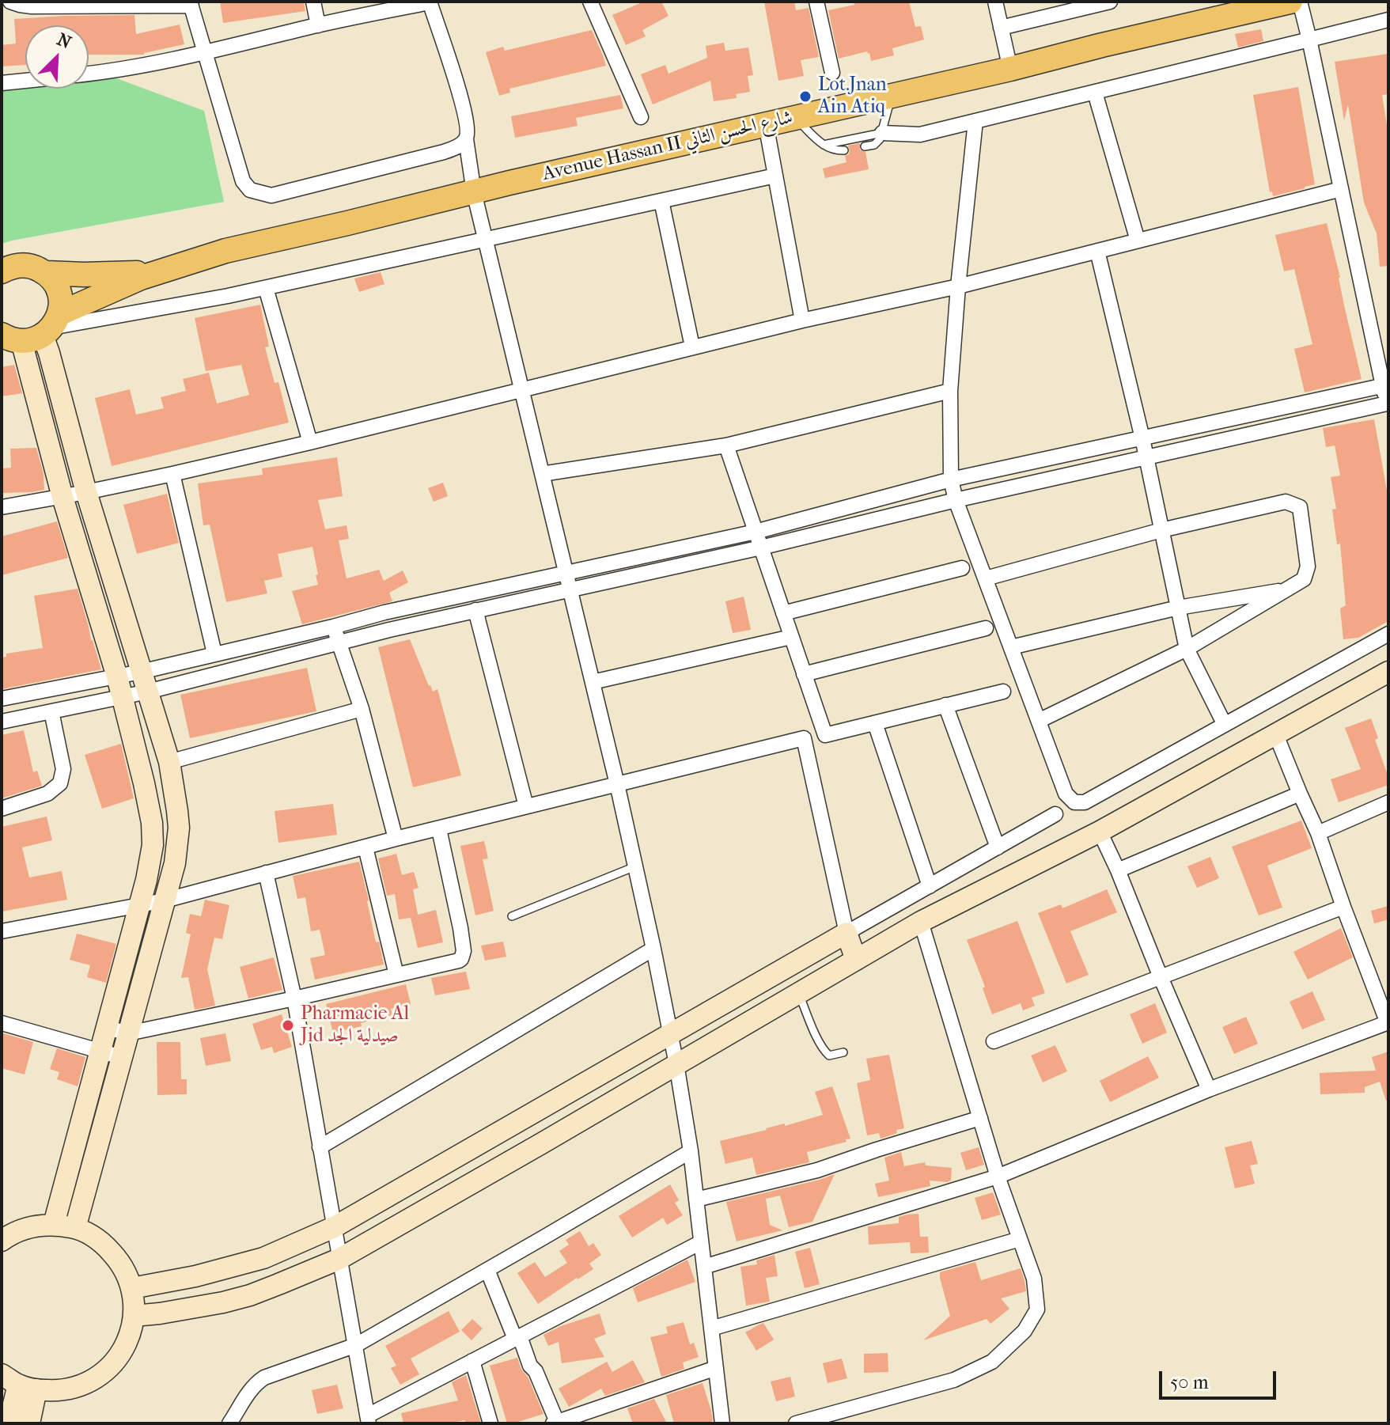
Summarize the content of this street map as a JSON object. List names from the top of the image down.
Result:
{
  "streets": {
    "main road": ["Avenue Hassan II شارع الحسن الثاني"]
  },
  "places": ["Lot.Jnan Ain Atiq", "Pharmacie Al Jid صيدلية الجد"],
  "scale_bar": "50 m",
  "north": "top right"
}
